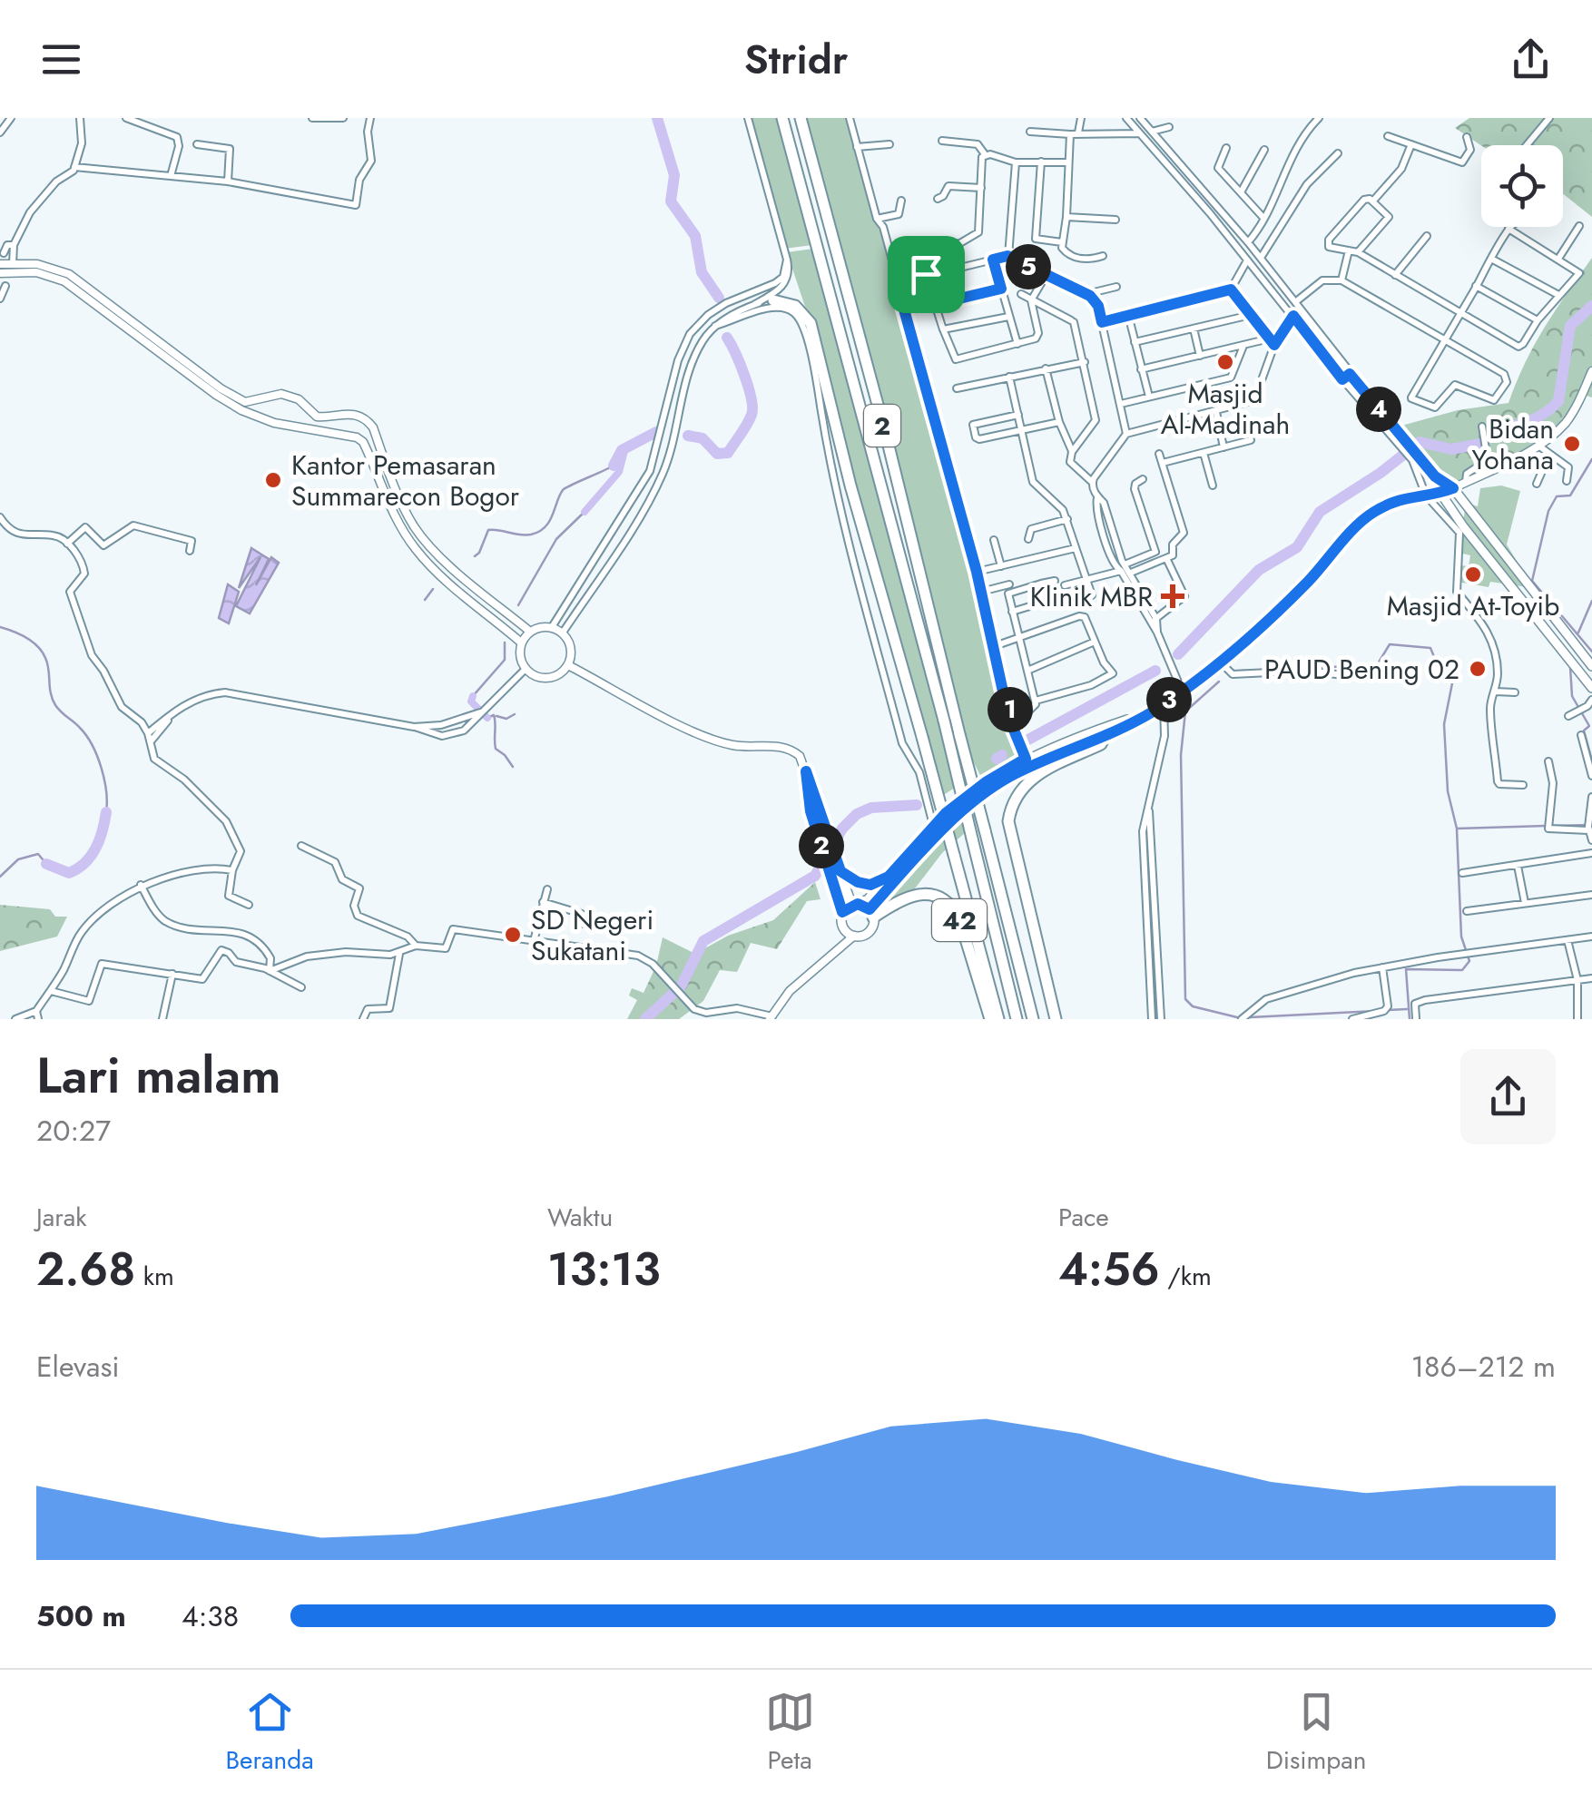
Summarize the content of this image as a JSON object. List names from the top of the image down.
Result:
{
  "streets": {
    "highway": ["2", "42"]
  },
  "places": {
    "other": [
      "Masjid Al-Madinah",
      "Bidan Yohana",
      "Kantor Pemasaran Summarecon Bogor",
      "Masjid At-Toyib",
      "PAUD Bening 02",
      "SD Negeri Sukatani"
    ],
    "health": ["Klinik MBR"]
  },
  "page": {
    "header": "Stridr",
    "pins": [
      "5",
      "4",
      "3",
      "1",
      "2"
    ],
    "heading": ["Lari malam", "20:27"],
    "stats": [
      ["Jarak", "2.68 km"],
      ["Waktu", "13:13"],
      ["Pace", "4:56 /km"]
    ],
    "chart": ["Elevasi", "186–212 m"],
    "list": [
      {
        "name": "500 m",
        "note": "4:38"
      }
    ],
    "tabs": ["Beranda", "Peta", "Disimpan"]
  }
}
